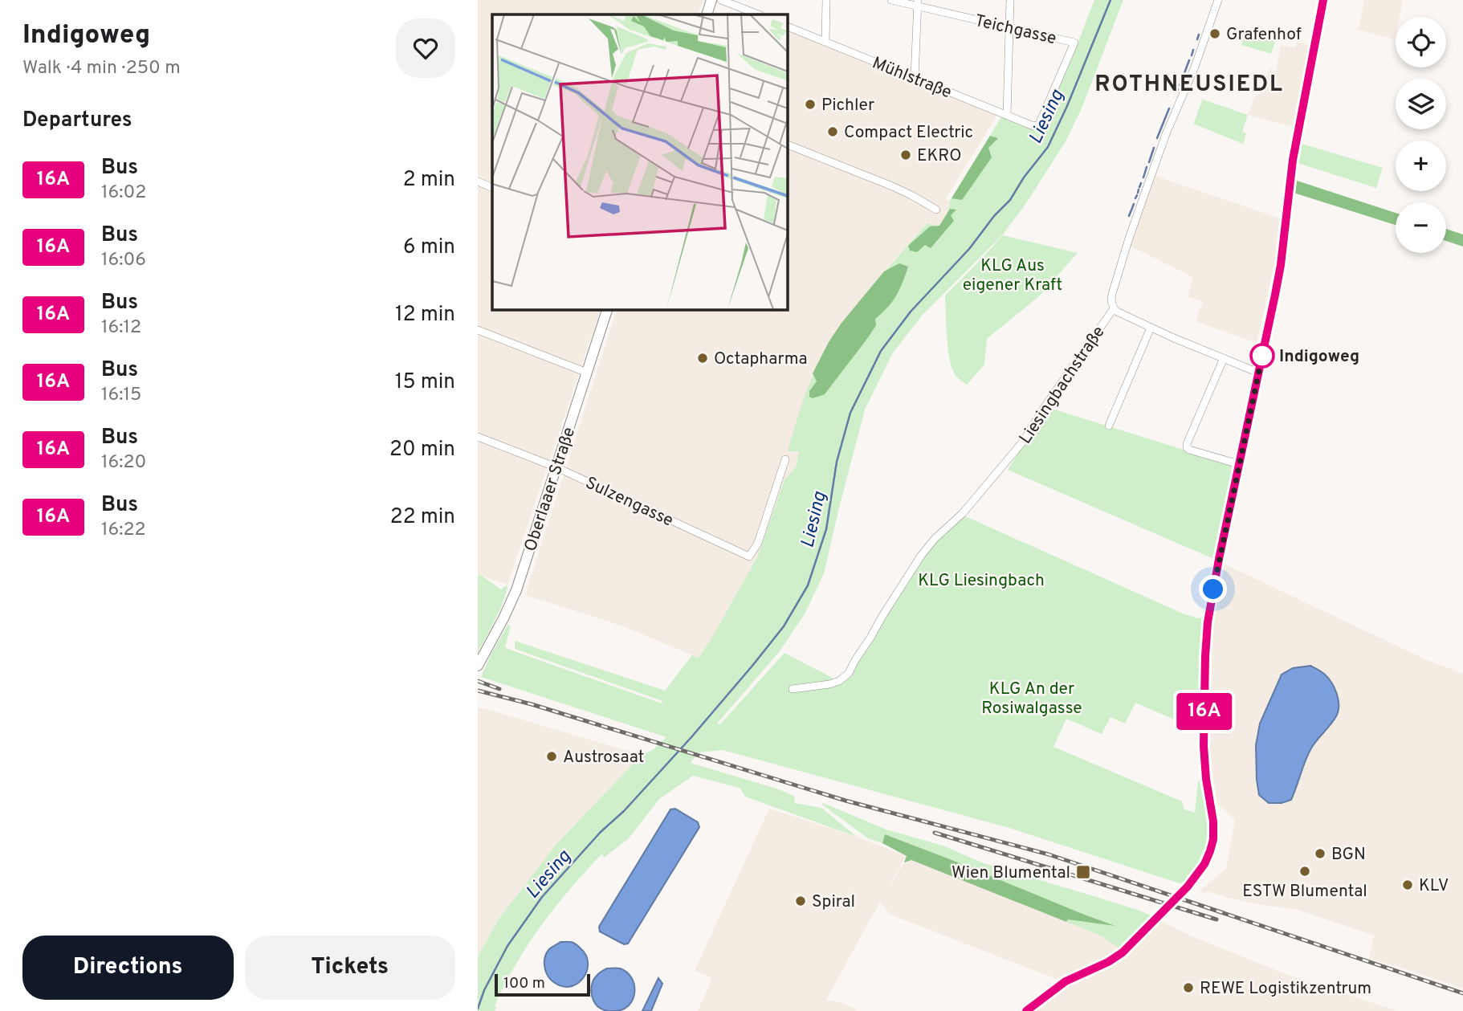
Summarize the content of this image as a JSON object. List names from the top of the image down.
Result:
{
  "streets": {
    "main road": ["Oberlaaer Straße"],
    "street": [
      "Teichgasse",
      "Mühlstraße",
      "Liesingbachstraße",
      "Sulzengasse"
    ]
  },
  "crossings": [
    ["Teichgasse", "Mühlstraße"],
    ["Oberlaaer Straße", "Sulzengasse"]
  ],
  "districts": ["ROTHNEUSIEDL"],
  "water": ["Liesing"],
  "parks": ["KLG Aus eigener Kraft", "KLG Liesingbach", "KLG An der Rosiwalgasse"],
  "places": {
    "other": [
      "Grafenhof",
      "Pichler",
      "Compact Electric",
      "EKRO",
      "Indigoweg",
      "Octapharma",
      "Austrosaat",
      "BGN",
      "ESTW Blumental",
      "KLV",
      "Spiral",
      "REWE Logistikzentrum"
    ],
    "transit": ["Wien Blumental"]
  },
  "lines": ["bus line 16A"],
  "scale_bar": "100 m",
  "page": {
    "heading": [
      ["Indigoweg", "Walk · 4 min · 250 m"],
      "Departures"
    ],
    "on_map": "16A",
    "map_buttons": ["+", "−"],
    "list": [
      {
        "mark": "16A",
        "name": "Bus",
        "note": "16:02",
        "value": "2 min"
      },
      {
        "mark": "16A",
        "name": "Bus",
        "note": "16:06",
        "value": "6 min"
      },
      {
        "mark": "16A",
        "name": "Bus",
        "note": "16:12",
        "value": "12 min"
      },
      {
        "mark": "16A",
        "name": "Bus",
        "note": "16:15",
        "value": "15 min"
      },
      {
        "mark": "16A",
        "name": "Bus",
        "note": "16:20",
        "value": "20 min"
      },
      {
        "mark": "16A",
        "name": "Bus",
        "note": "16:22",
        "value": "22 min"
      }
    ],
    "buttons": ["Directions", "Tickets"],
    "scale": "100 m"
  }
}
